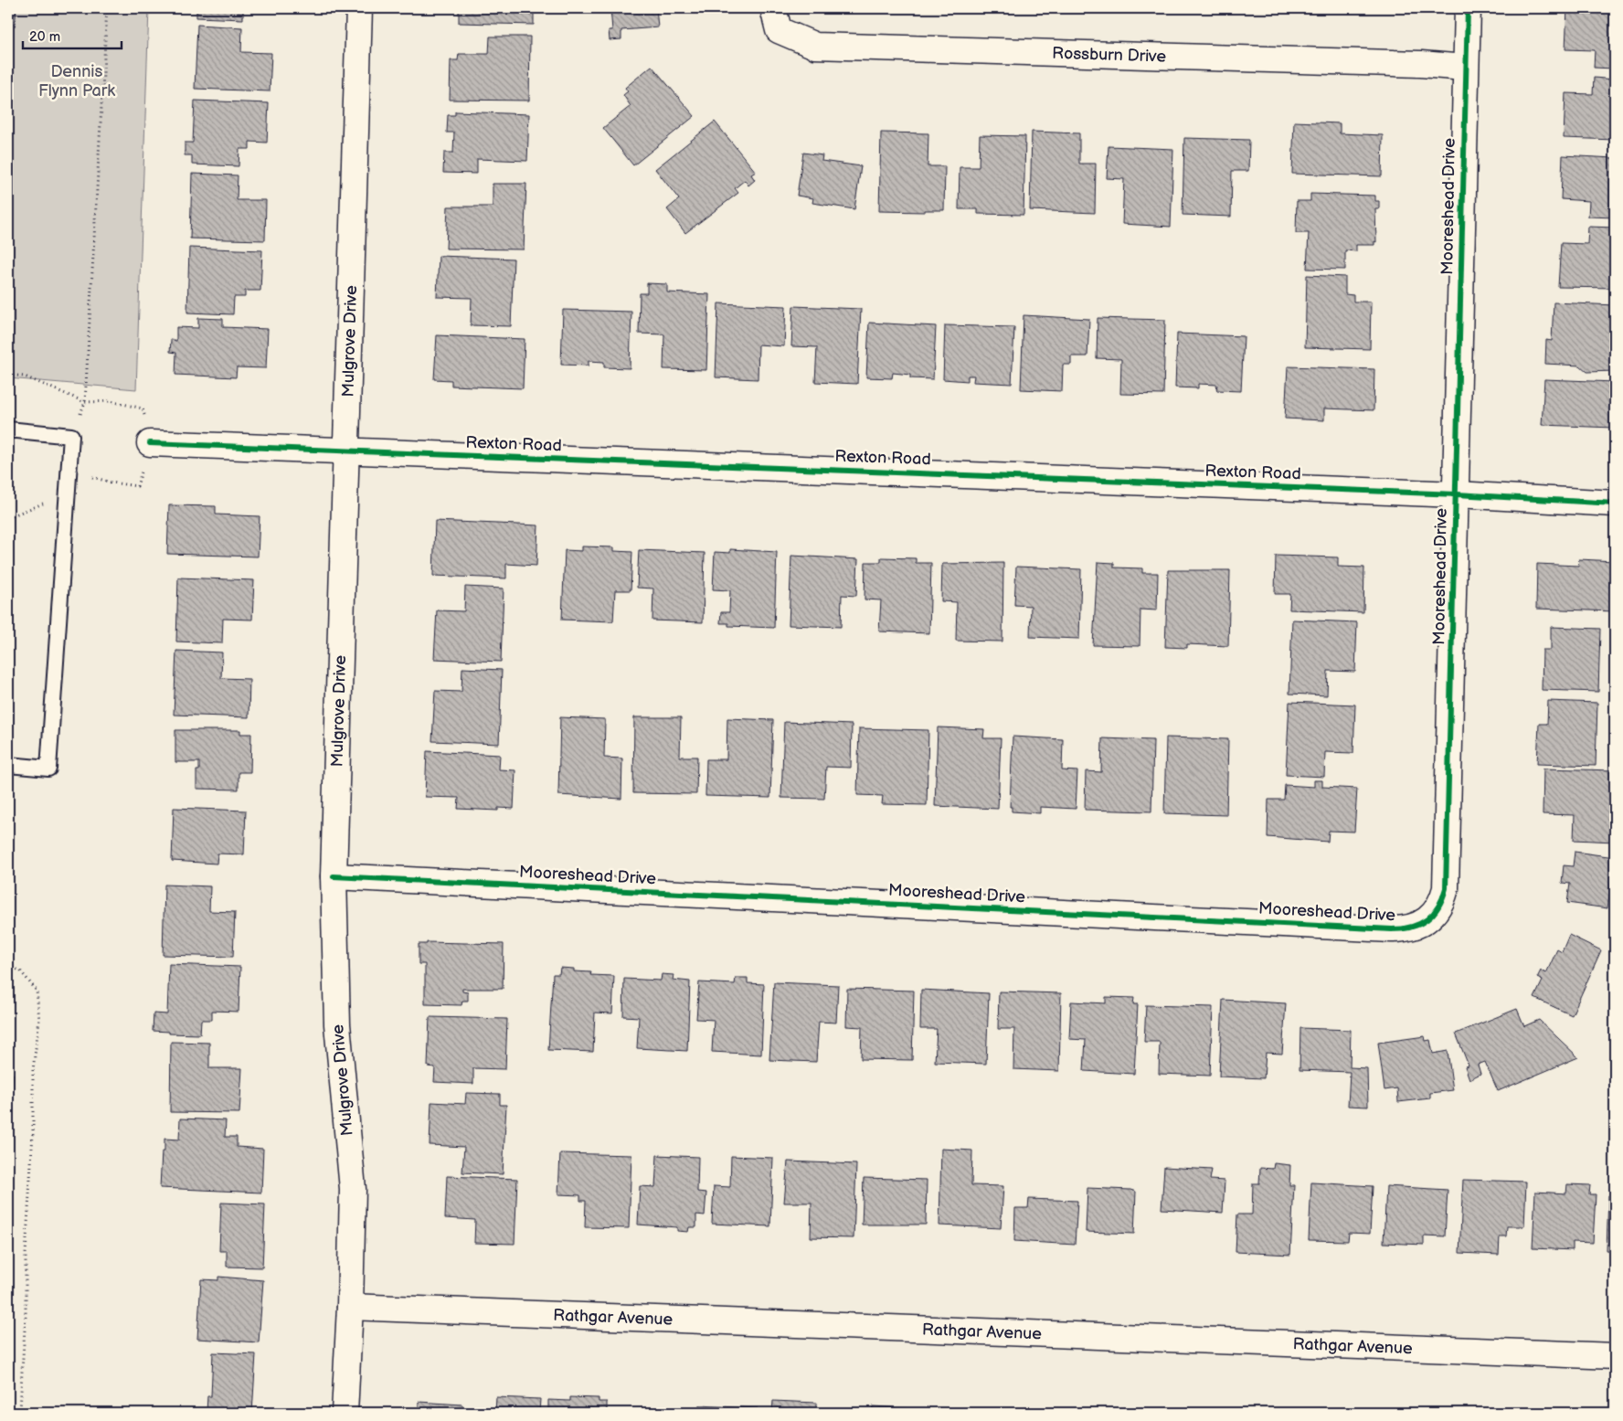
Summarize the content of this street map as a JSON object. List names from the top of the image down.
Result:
{
  "streets": {
    "street": [
      "Rossburn Drive",
      "Mooreshead Drive",
      "Mulgrove Drive",
      "Rexton Road",
      "Rathgar Avenue"
    ]
  },
  "crossings": [
    ["Rossburn Drive", "Mooreshead Drive"],
    ["Mooreshead Drive", "Mulgrove Drive"],
    ["Mooreshead Drive", "Rexton Road"],
    ["Mulgrove Drive", "Rexton Road"],
    ["Mulgrove Drive", "Rathgar Avenue"]
  ],
  "parks": ["Dennis Flynn Park"],
  "scale_bar": "20 m"
}
